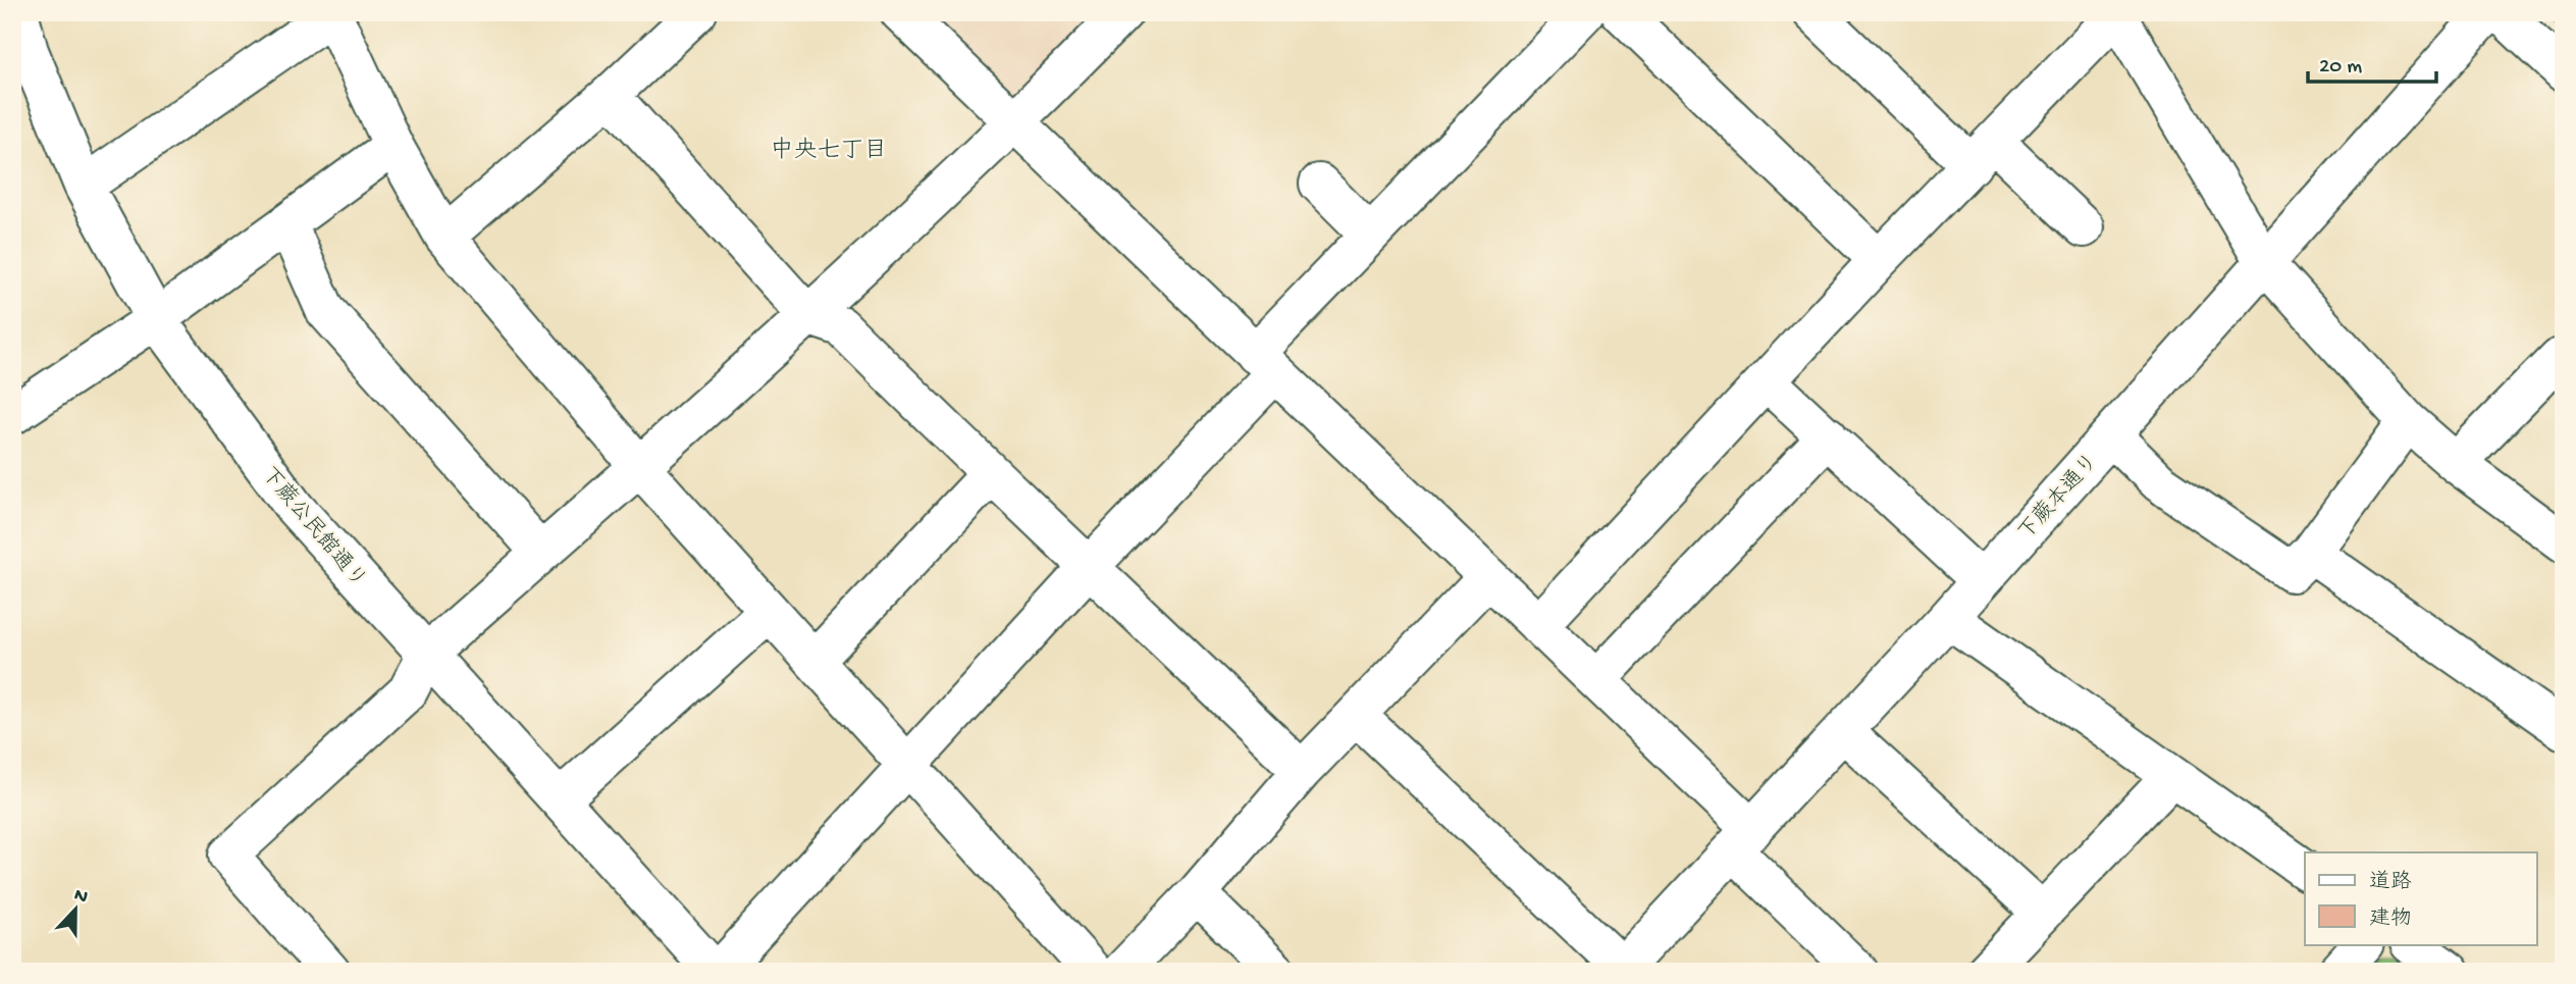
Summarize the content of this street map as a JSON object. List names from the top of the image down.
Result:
{
  "streets": {
    "street": ["下蕨本通り", "下蕨公民館通り"]
  },
  "districts": ["中央七丁目"],
  "legend": ["道路", "建物"],
  "scale_bar": "20 m",
  "north": "top"
}
